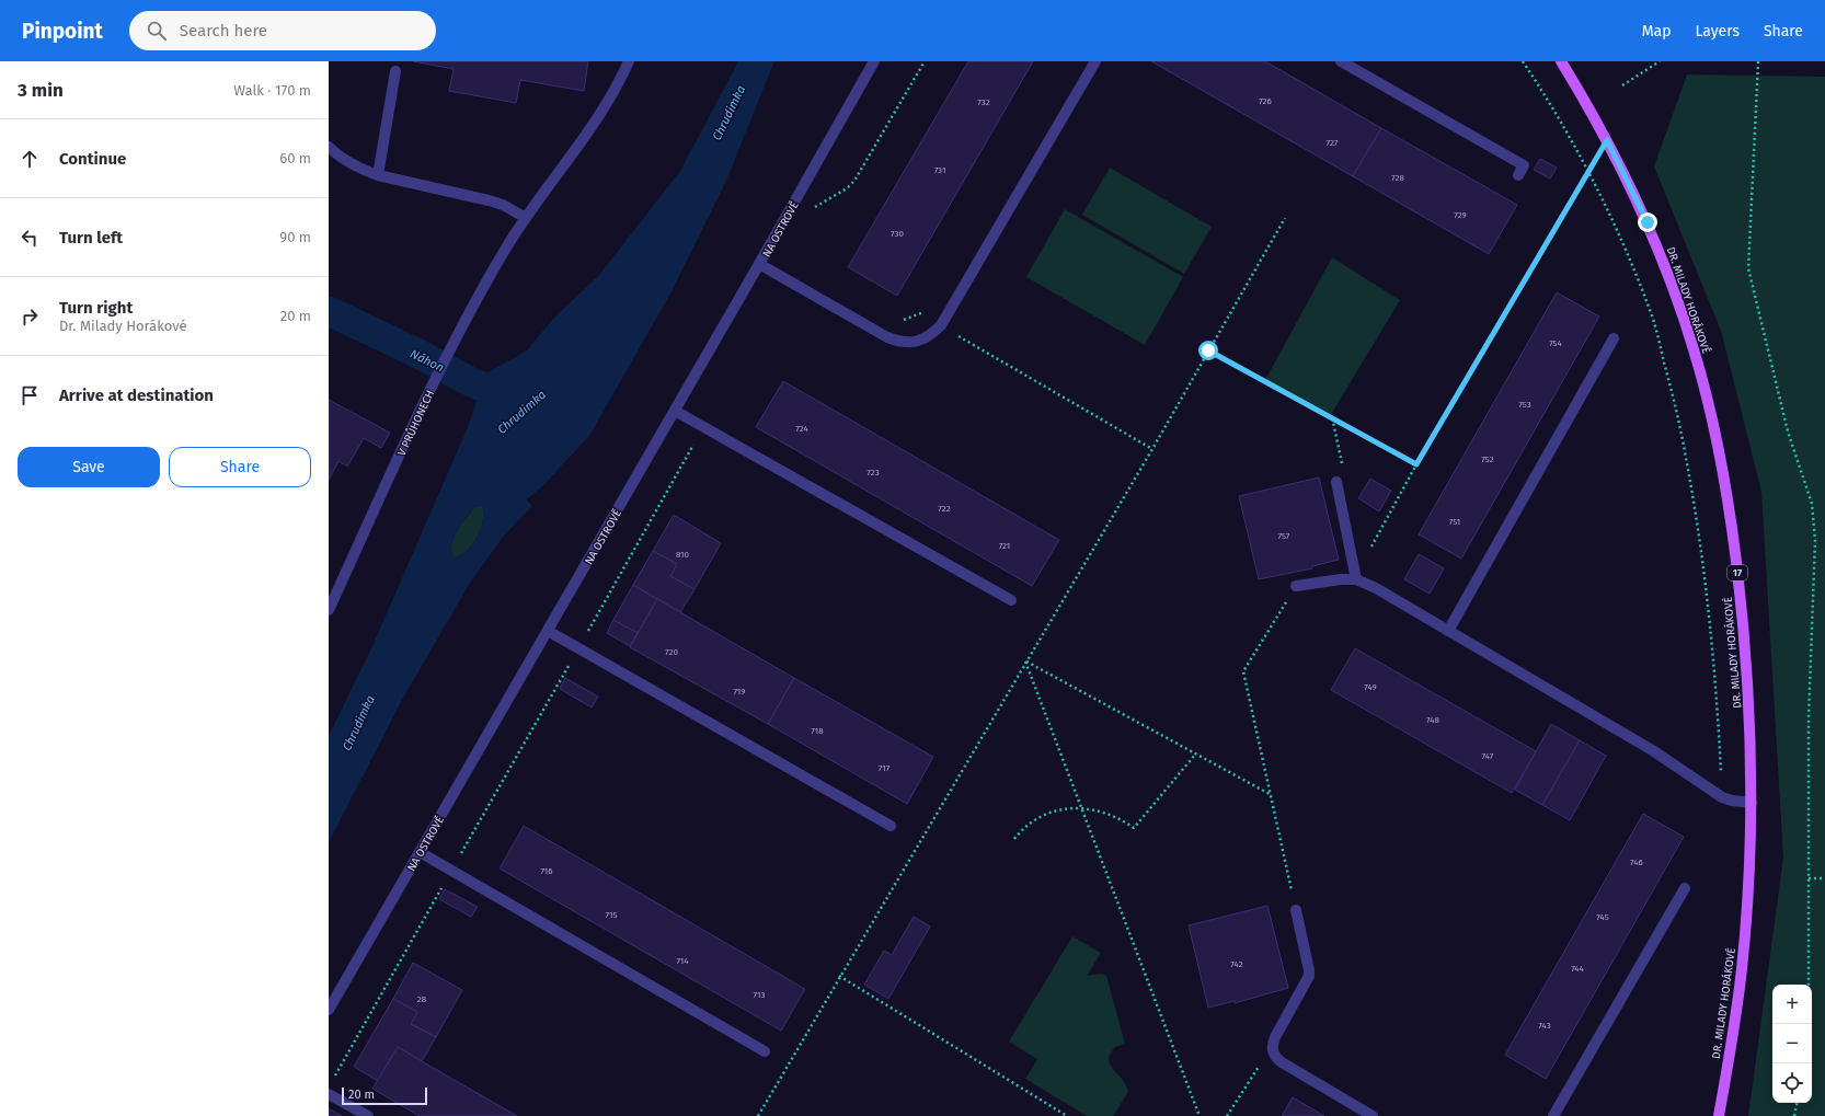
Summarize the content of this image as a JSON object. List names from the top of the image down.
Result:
{
  "streets": {
    "main road": ["DR. MILADY HORÁKOVÉ", "17"],
    "street": ["NA OSTROVĚ", "V PRŮHONECH"]
  },
  "water": ["Chrudimka", "Náhon"],
  "house_numbers": [
    "726",
    "732",
    "727",
    "731",
    "728",
    "729",
    "730",
    "754",
    "753",
    "724",
    "752",
    "723",
    "722",
    "751",
    "757",
    "721",
    "810",
    "720",
    "749",
    "719",
    "748",
    "718",
    "747",
    "717",
    "746",
    "716",
    "715",
    "745",
    "714",
    "742",
    "744",
    "713",
    "28",
    "743"
  ],
  "scale_bar": "20 m",
  "page": {
    "header": "Pinpoint",
    "search": "Search here",
    "nav": ["Map", "Layers", "Share"],
    "heading": ["3 min", "Walk · 170 m"],
    "list": [
      ["Continue", "60 m"],
      ["Turn left", "90 m"],
      ["Turn right", "Dr. Milady Horákové", "20 m"],
      "Arrive at destination"
    ],
    "buttons": ["Save", "Share"],
    "map_buttons": ["+", "−"],
    "scale": "20 m"
  }
}
